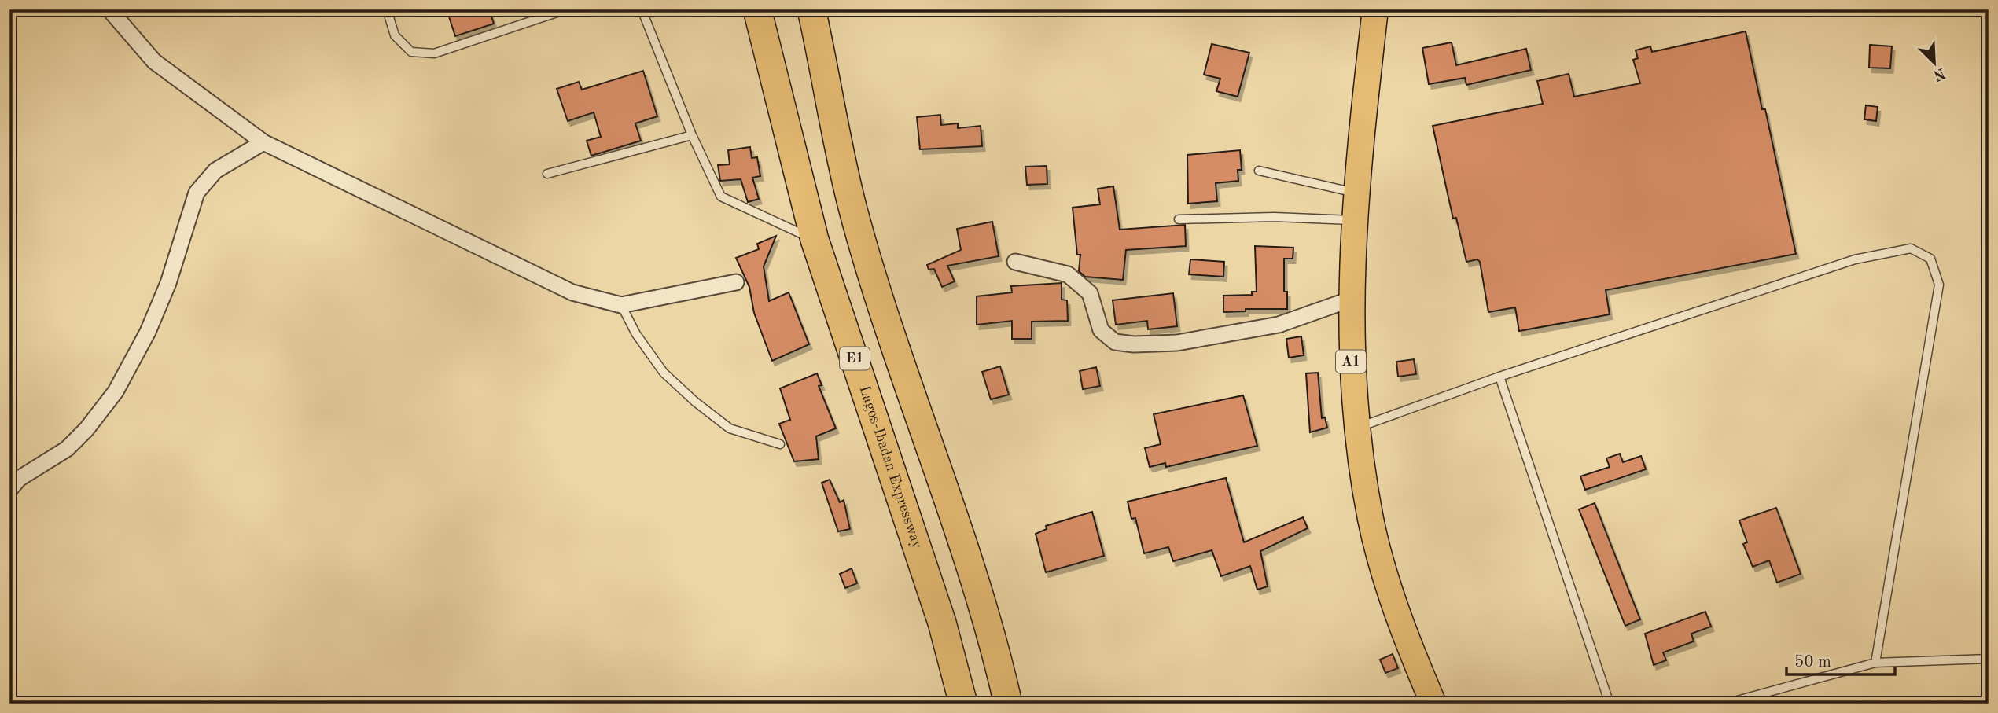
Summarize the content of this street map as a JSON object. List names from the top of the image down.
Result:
{
  "streets": {
    "highway": ["E1", "A1", "Lagos-Ibadan Expressway"]
  },
  "scale_bar": "50 m",
  "north": "bottom right"
}
